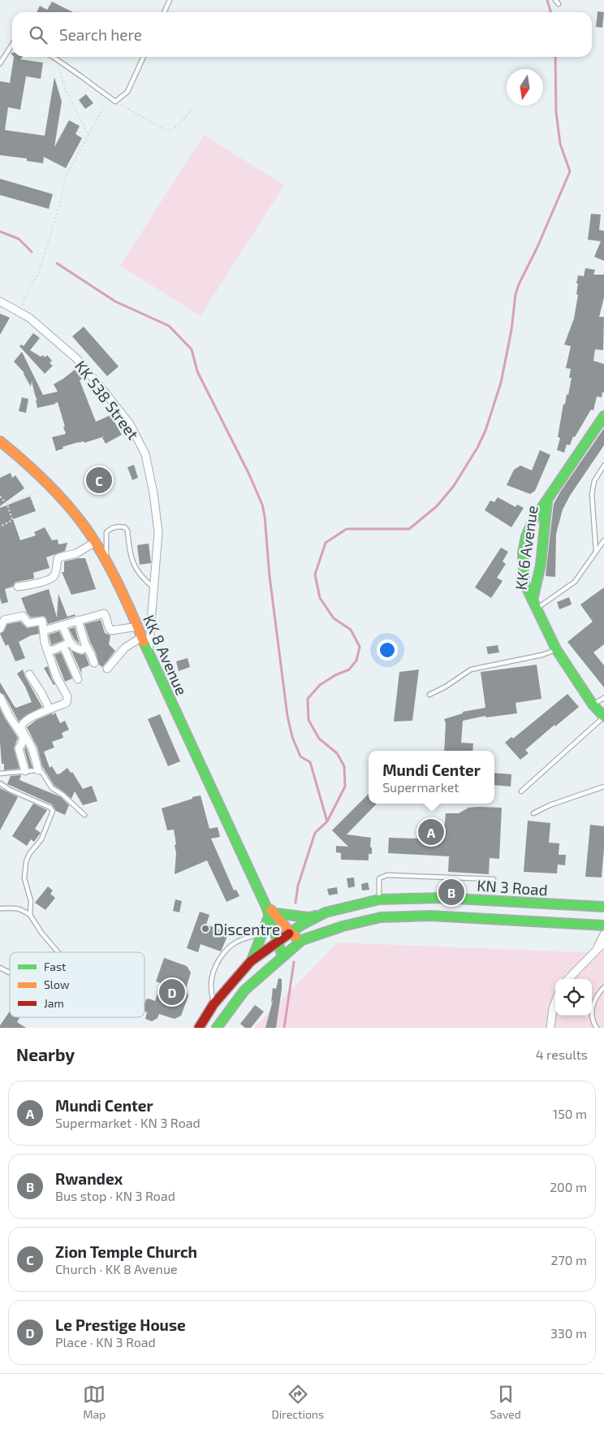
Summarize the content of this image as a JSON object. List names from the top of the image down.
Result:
{
  "streets": {
    "main road": ["KK 6 Avenue", "KK 8 Avenue", "KN 3 Road"],
    "street": ["KK 538 Street"]
  },
  "crossings": [
    ["KK 538 Street", "KK 8 Avenue"],
    ["KK 8 Avenue", "KN 3 Road"]
  ],
  "places": ["Discentre"],
  "legend": ["Fast", "Slow", "Jam"],
  "north": "bottom",
  "page": {
    "search": "Search here",
    "pins": [
      "C",
      "A",
      "B",
      "D"
    ],
    "popup": ["Mundi Center", "Supermarket"],
    "heading": ["Nearby", "4 results"],
    "list": [
      {
        "mark": "A",
        "name": "Mundi Center",
        "note": "Supermarket · KN 3 Road",
        "value": "150 m"
      },
      {
        "mark": "B",
        "name": "Rwandex",
        "note": "Bus stop · KN 3 Road",
        "value": "200 m"
      },
      {
        "mark": "C",
        "name": "Zion Temple Church",
        "note": "Church · KK 8 Avenue",
        "value": "270 m"
      },
      {
        "mark": "D",
        "name": "Le Prestige House",
        "note": "Place · KN 3 Road",
        "value": "330 m"
      }
    ],
    "nav": ["Map", "Directions", "Saved"]
  }
}
